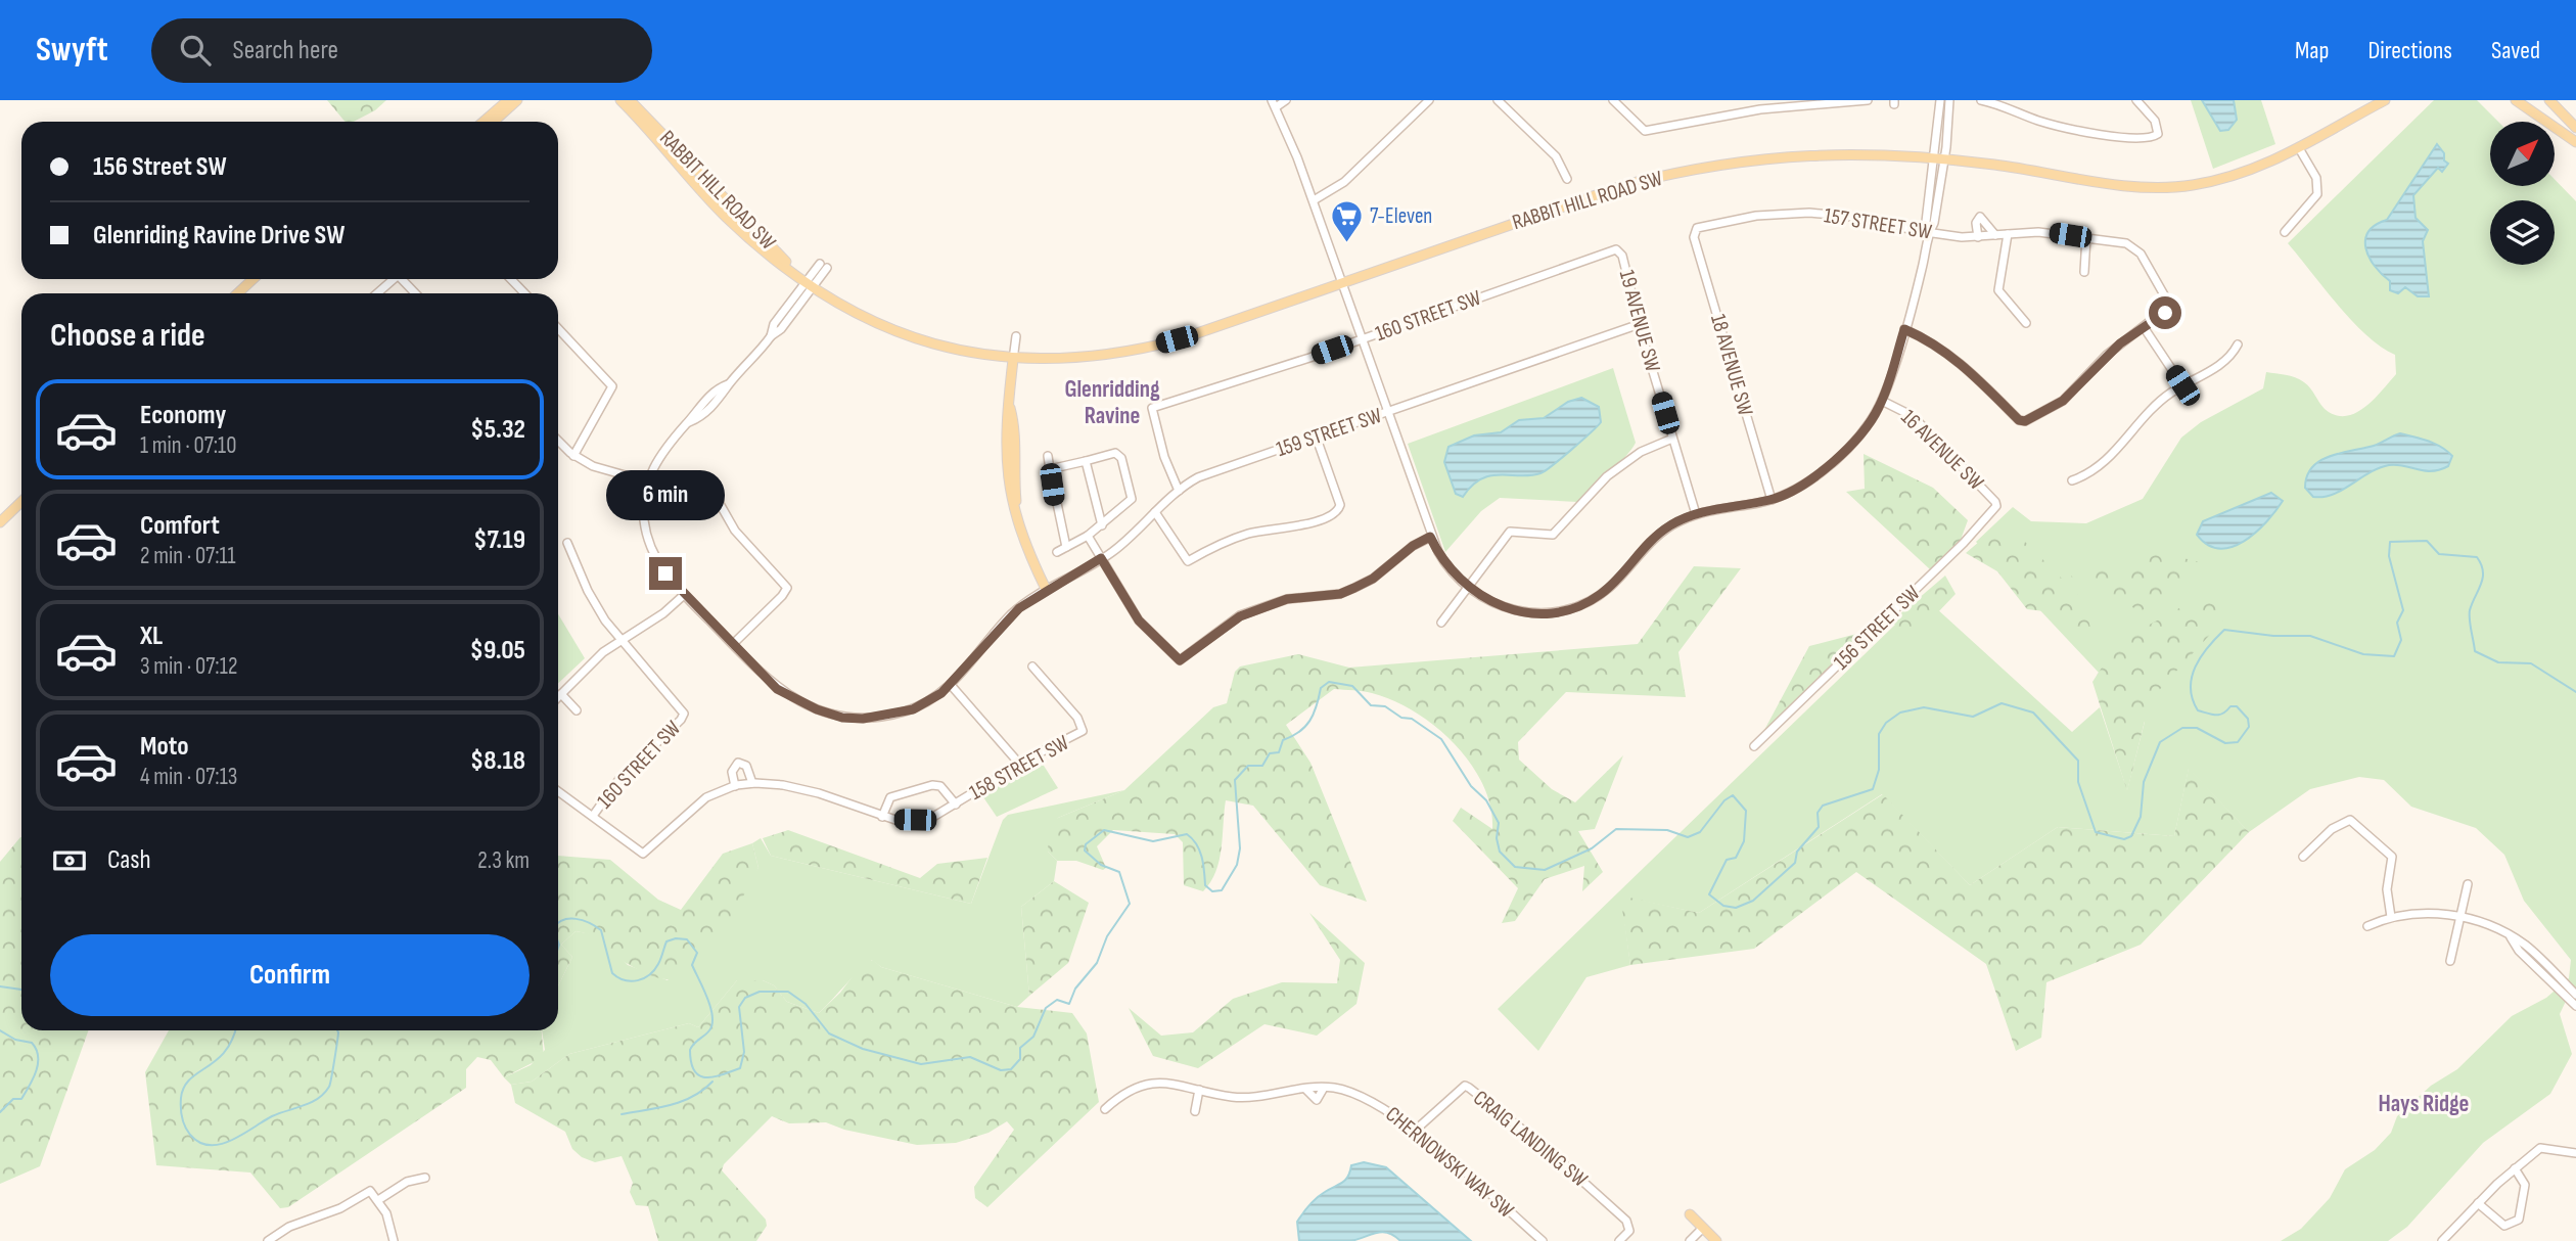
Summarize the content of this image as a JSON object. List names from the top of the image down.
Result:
{
  "streets": {
    "main road": ["RABBIT HILL ROAD SW"],
    "street": [
      "157 STREET SW",
      "160 STREET SW",
      "19 AVENUE SW",
      "18 AVENUE SW",
      "159 STREET SW",
      "16 AVENUE SW",
      "156 STREET SW",
      "158 STREET SW",
      "CRAIG LANDING SW",
      "CHERNOWSKI WAY SW"
    ]
  },
  "crossings": [
    ["157 STREET SW", "18 AVENUE SW"],
    ["160 STREET SW", "19 AVENUE SW"],
    ["160 STREET SW", "159 STREET SW"],
    ["160 STREET SW", "158 STREET SW"],
    ["19 AVENUE SW", "159 STREET SW"],
    ["16 AVENUE SW", "156 STREET SW"],
    ["CRAIG LANDING SW", "CHERNOWSKI WAY SW"]
  ],
  "districts": ["Glenridding Ravine", "Hays Ridge"],
  "places": {
    "supermarket": ["7-Eleven"]
  },
  "north": "top right",
  "page": {
    "header": "Swyft",
    "search": "Search here",
    "nav": ["Map", "Directions", "Saved"],
    "banner": ["156 Street SW", "Glenriding Ravine Drive SW"],
    "heading": "Choose a ride",
    "list": [
      {
        "name": "Economy",
        "note": "1 min · 07:10",
        "value": "$5.32"
      },
      {
        "name": "Comfort",
        "note": "2 min · 07:11",
        "value": "$7.19"
      },
      {
        "name": "XL",
        "note": "3 min · 07:12",
        "value": "$9.05"
      },
      {
        "name": "Moto",
        "note": "4 min · 07:13",
        "value": "$8.18"
      }
    ],
    "bubble": "6 min",
    "pay": ["Cash", "2.3 km"],
    "buttons": "Confirm"
  }
}
